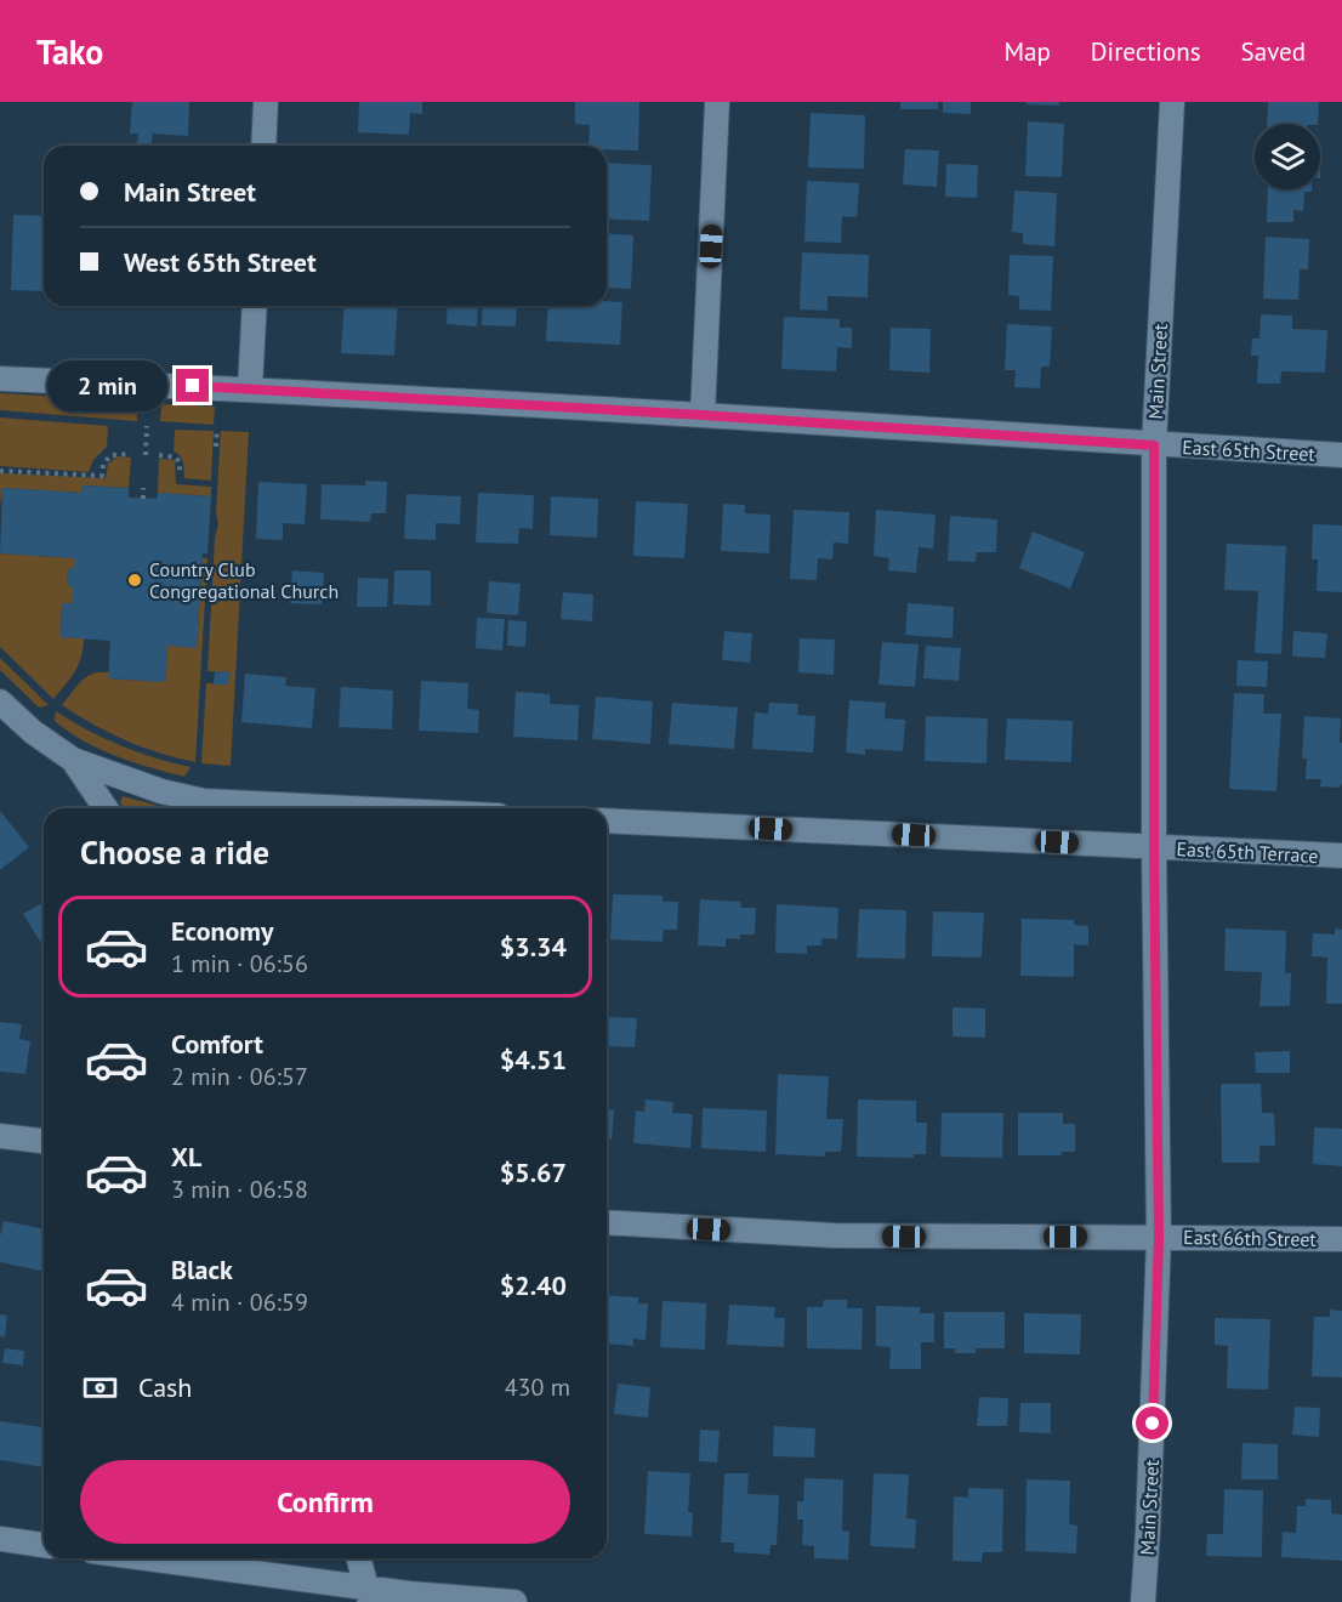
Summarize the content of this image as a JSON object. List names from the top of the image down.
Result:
{
  "streets": {
    "street": [
      "Main Street",
      "East 65th Street",
      "East 65th Terrace",
      "East 66th Street"
    ]
  },
  "crossings": [
    ["Main Street", "East 65th Street"],
    ["Main Street", "East 65th Terrace"],
    ["Main Street", "East 66th Street"]
  ],
  "places": ["Country Club Congregational Church"],
  "page": {
    "header": "Tako",
    "nav": ["Map", "Directions", "Saved"],
    "banner": ["Main Street", "West 65th Street"],
    "bubble": "2 min",
    "heading": "Choose a ride",
    "list": [
      {
        "name": "Economy",
        "note": "1 min · 06:56",
        "value": "$3.34"
      },
      {
        "name": "Comfort",
        "note": "2 min · 06:57",
        "value": "$4.51"
      },
      {
        "name": "XL",
        "note": "3 min · 06:58",
        "value": "$5.67"
      },
      {
        "name": "Black",
        "note": "4 min · 06:59",
        "value": "$2.40"
      }
    ],
    "pay": ["Cash", "430 m"],
    "buttons": "Confirm"
  }
}
